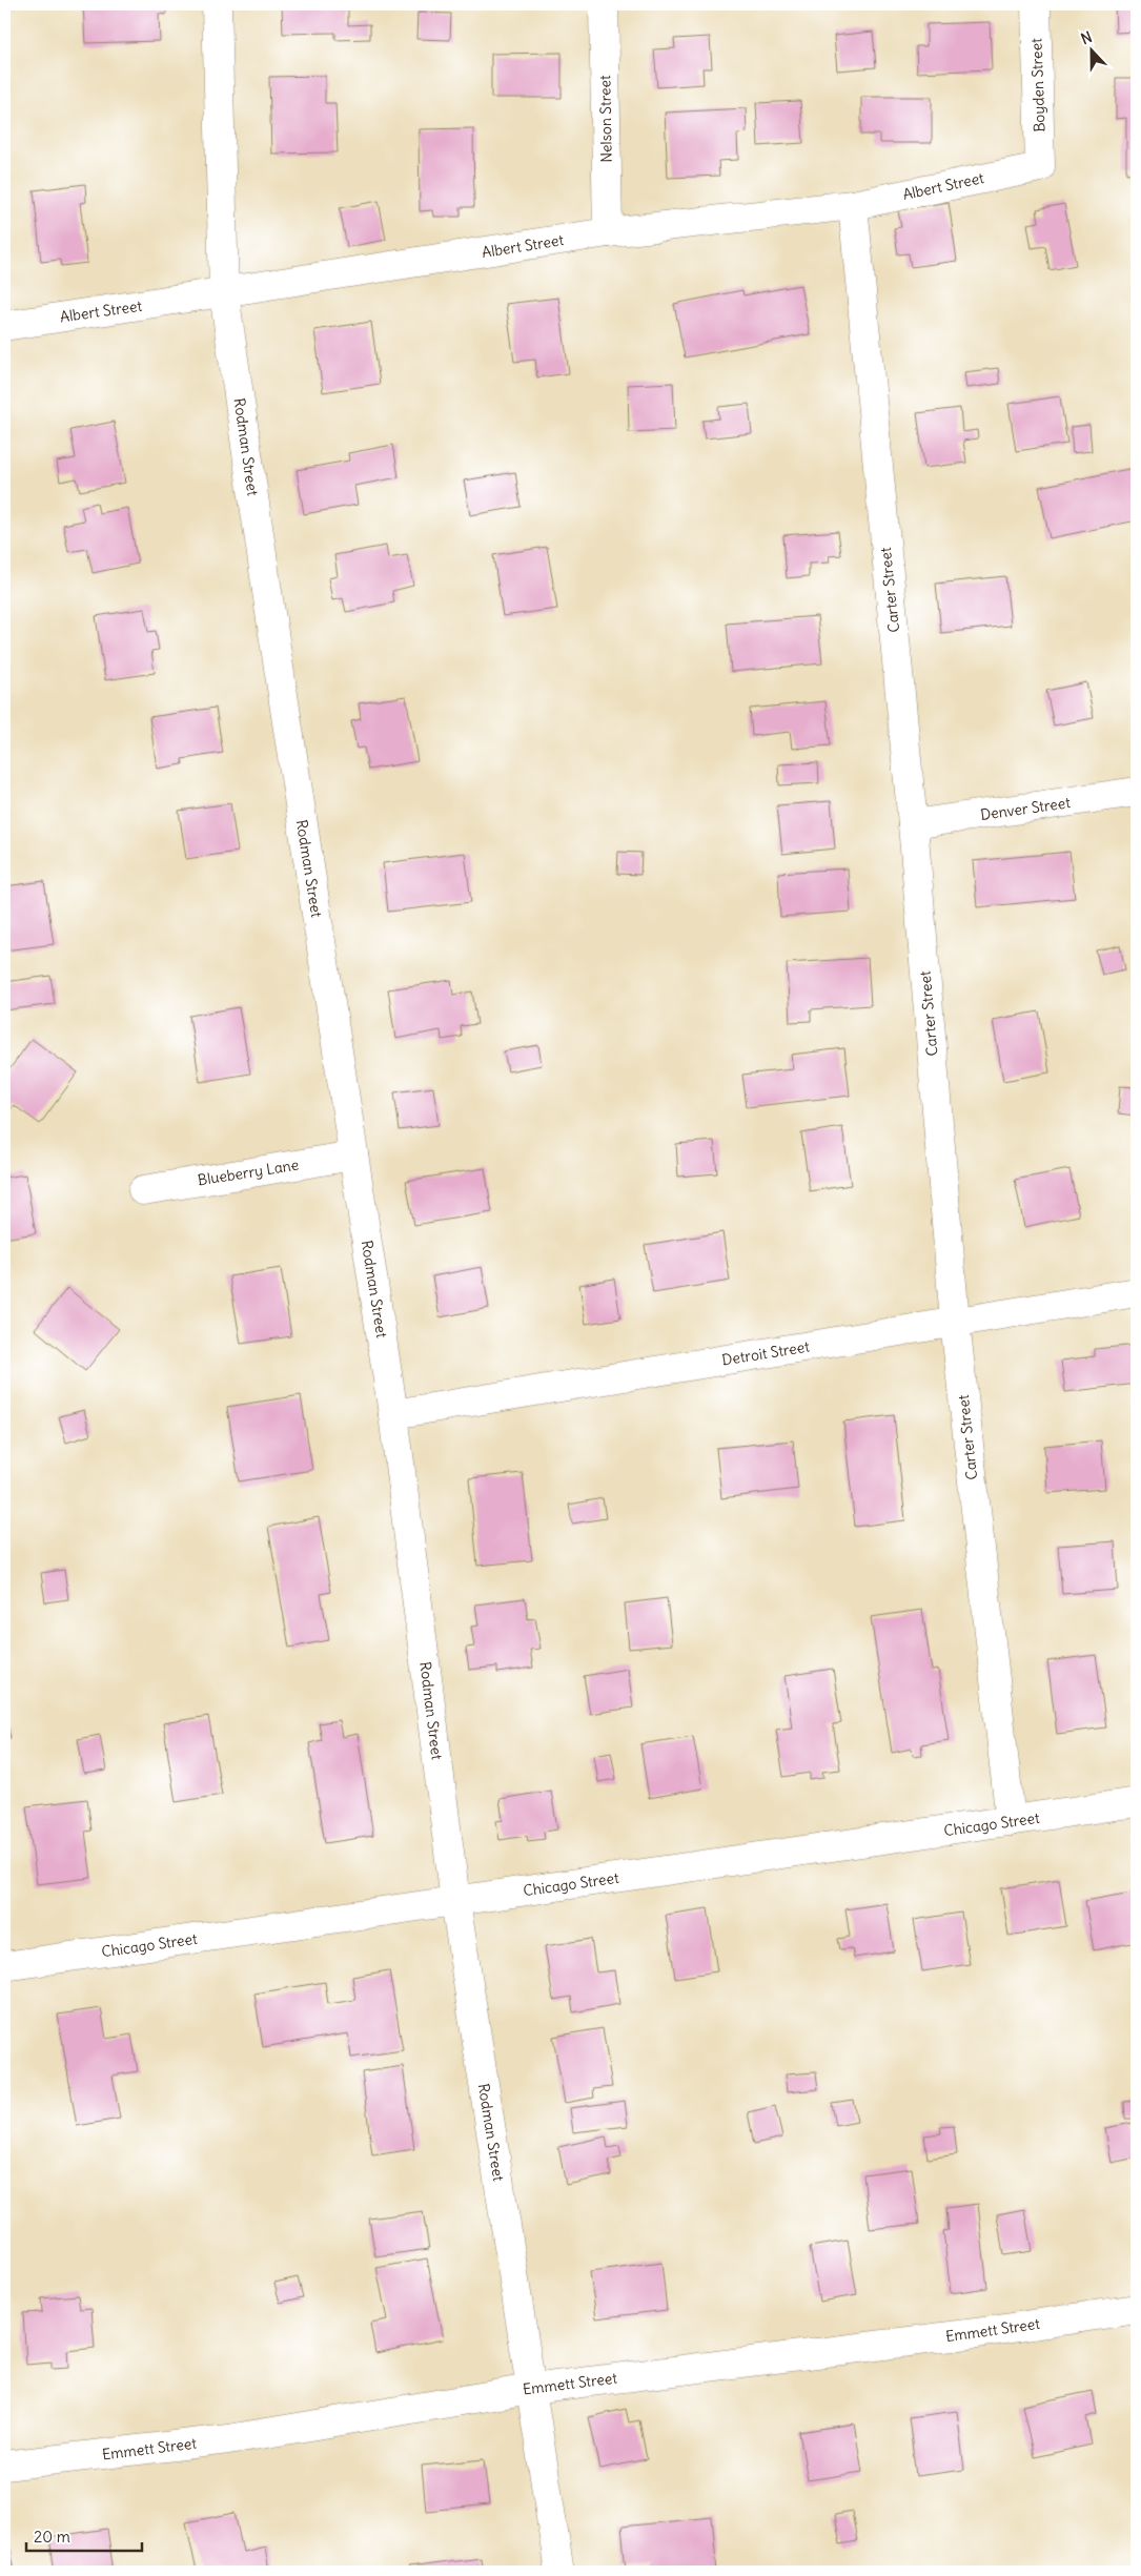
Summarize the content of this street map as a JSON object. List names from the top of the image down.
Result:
{
  "streets": {
    "street": [
      "Boyden Street",
      "Nelson Street",
      "Albert Street",
      "Rodman Street",
      "Carter Street",
      "Denver Street",
      "Blueberry Lane",
      "Detroit Street",
      "Chicago Street",
      "Emmett Street"
    ]
  },
  "crossings": [
    ["Boyden Street", "Albert Street"],
    ["Nelson Street", "Albert Street"],
    ["Albert Street", "Rodman Street"],
    ["Albert Street", "Carter Street"],
    ["Rodman Street", "Blueberry Lane"],
    ["Rodman Street", "Detroit Street"],
    ["Rodman Street", "Chicago Street"],
    ["Rodman Street", "Emmett Street"],
    ["Carter Street", "Denver Street"],
    ["Carter Street", "Detroit Street"],
    ["Carter Street", "Chicago Street"]
  ],
  "scale_bar": "20 m",
  "north": "top"
}
